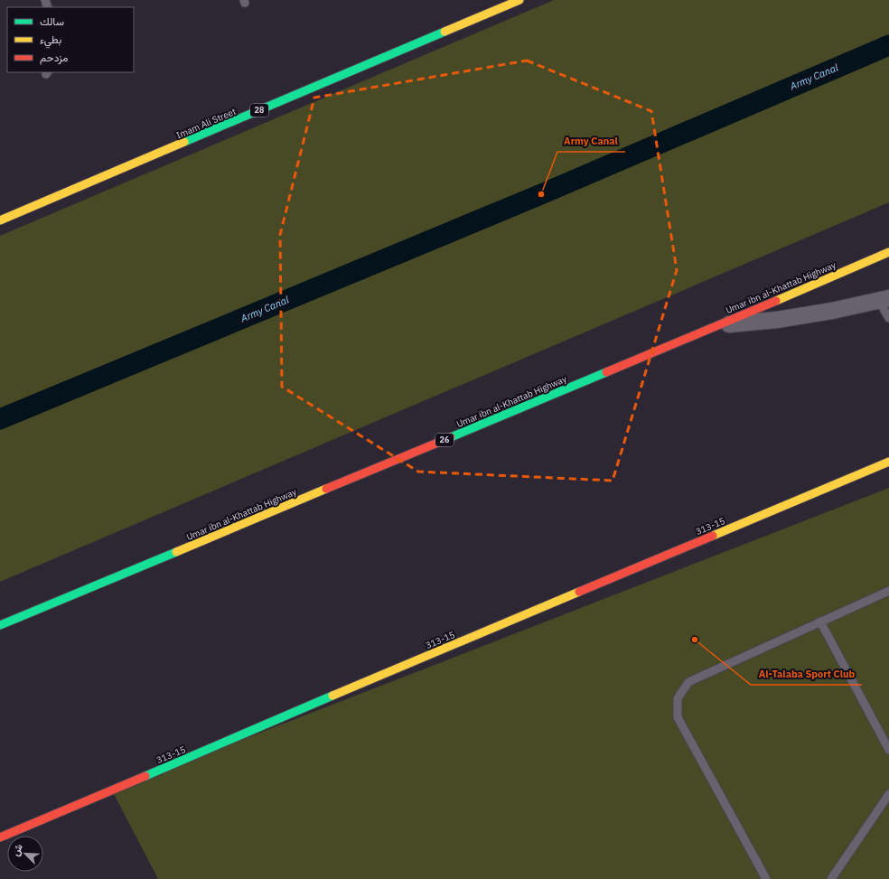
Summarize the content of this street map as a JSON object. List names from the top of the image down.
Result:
{
  "streets": {
    "main road": [
      "28",
      "Imam Ali Street",
      "Umar ibn al-Khattab Highway",
      "26",
      "313-15"
    ]
  },
  "water": ["Army Canal"],
  "places": ["Army Canal", "Al-Talaba Sport Club"],
  "legend": ["سالك", "بطيء", "مزدحم"],
  "north": "top left"
}
